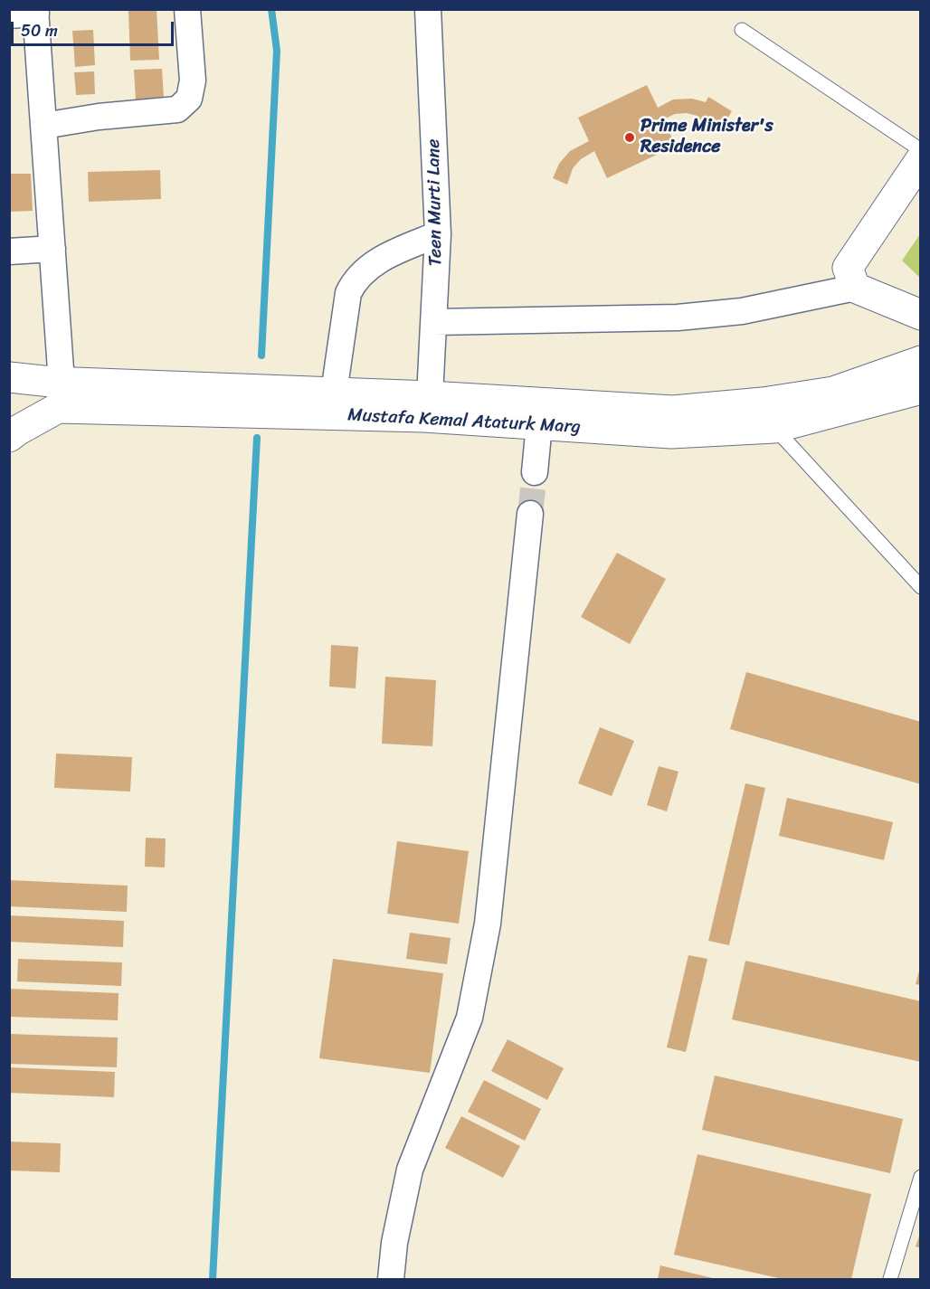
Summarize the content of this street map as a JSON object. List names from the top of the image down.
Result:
{
  "streets": {
    "main road": ["Mustafa Kemal Ataturk Marg"],
    "street": ["Teen Murti Lane"]
  },
  "crossings": [
    ["Teen Murti Lane", "Mustafa Kemal Ataturk Marg"]
  ],
  "places": ["Prime Minister's Residence"],
  "scale_bar": "50 m"
}
